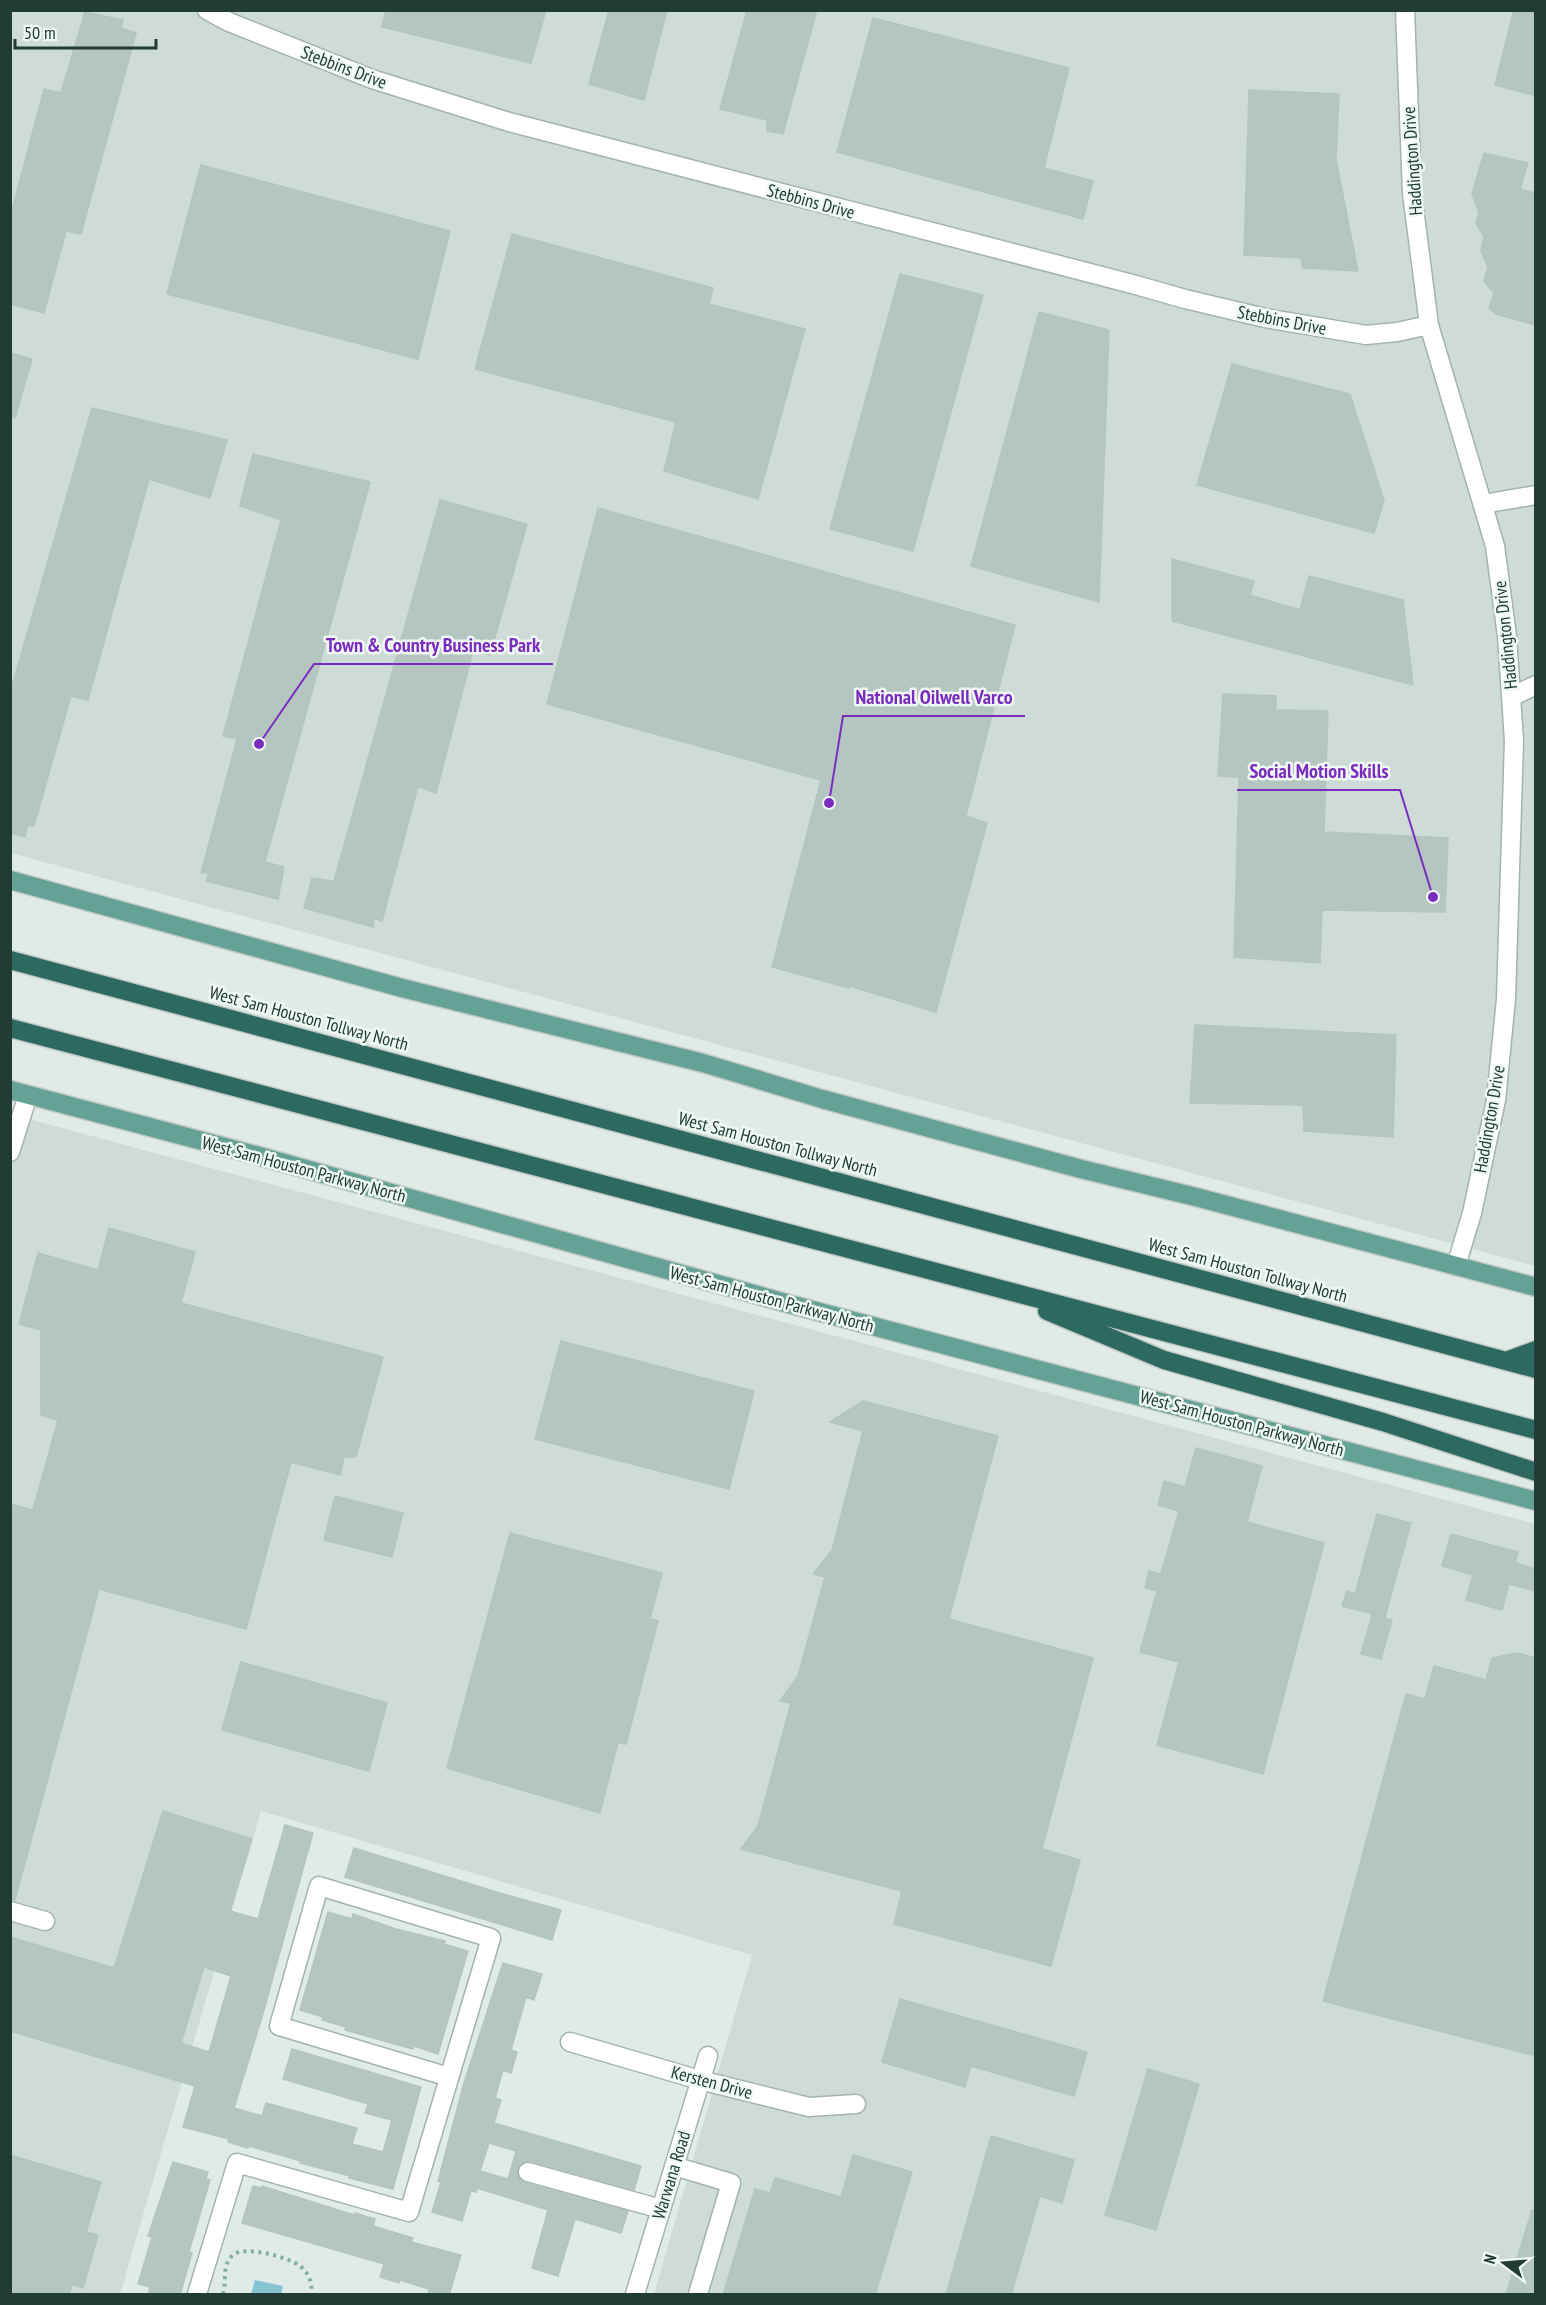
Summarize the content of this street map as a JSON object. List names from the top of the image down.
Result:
{
  "streets": {
    "highway": ["West Sam Houston Tollway North"],
    "main road": ["West Sam Houston Parkway North"],
    "street": [
      "Stebbins Drive",
      "Haddington Drive",
      "Kersten Drive",
      "Warwana Road"
    ]
  },
  "crossings": [
    ["Stebbins Drive", "Haddington Drive"],
    ["Kersten Drive", "Warwana Road"]
  ],
  "places": ["Town & Country Business Park", "National Oilwell Varco", "Social Motion Skills"],
  "scale_bar": "50 m",
  "north": "left"
}
